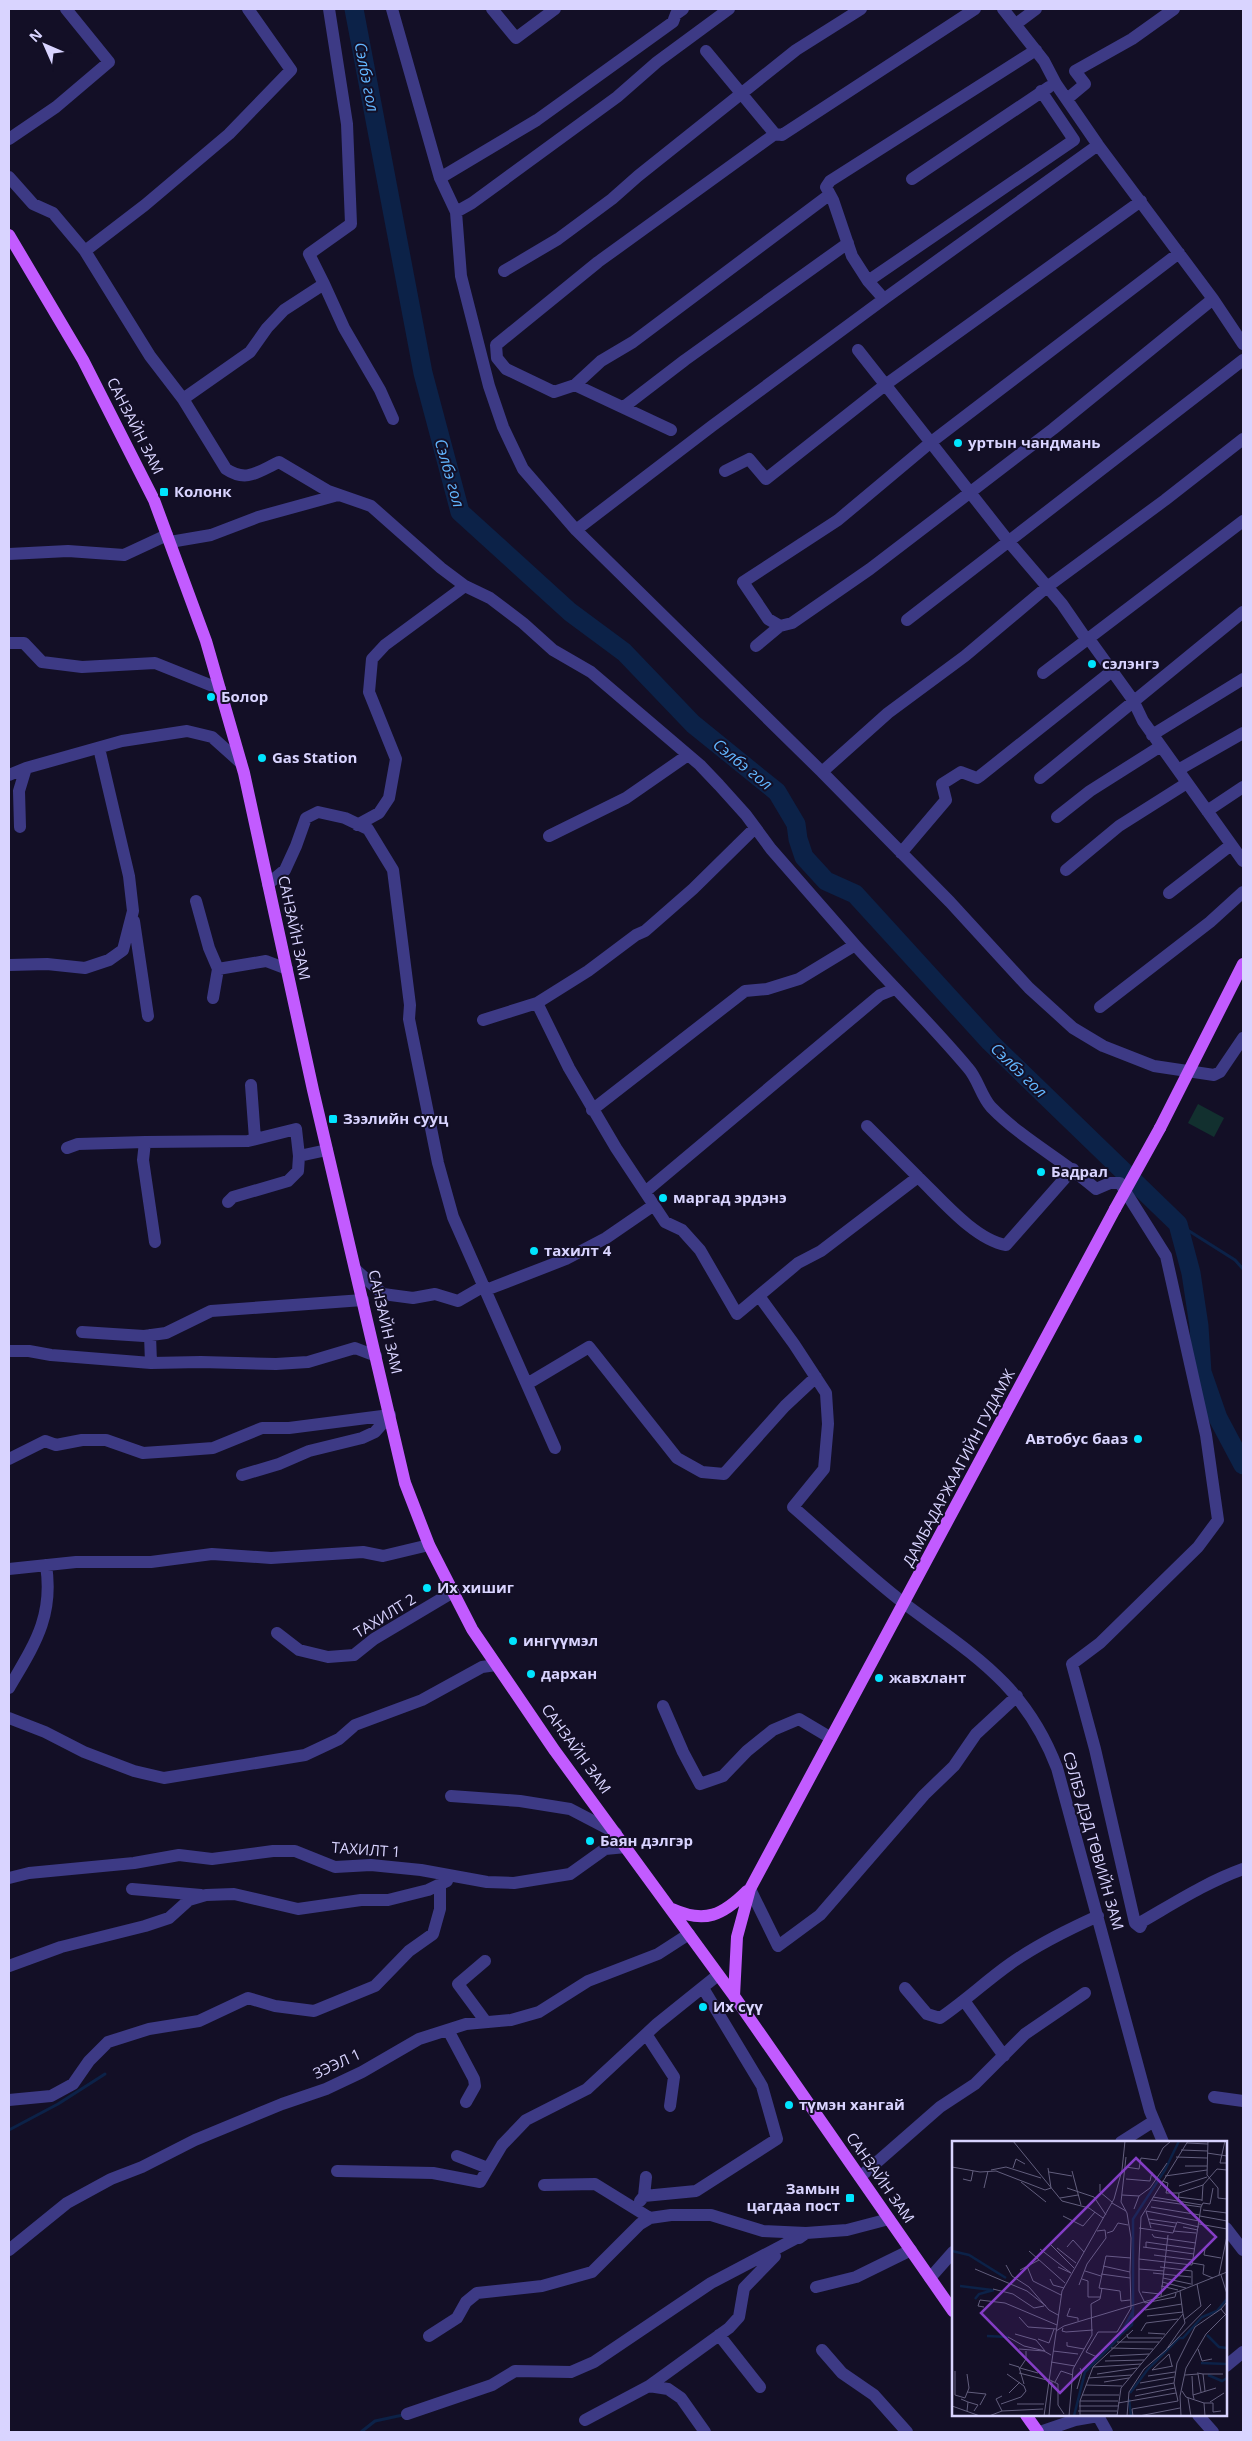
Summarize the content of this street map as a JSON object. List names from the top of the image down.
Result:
{
  "streets": {
    "main road": ["САНЗАЙН ЗАМ", "ДАМБАДАРЖААГИЙН ГУДАМЖ"],
    "street": [
      "ТАХИЛТ 2",
      "СЭЛБЭ ДЭД ТӨВИЙН ЗАМ",
      "ТАХИЛТ 1",
      "ЗЭЭЛ 1"
    ]
  },
  "crossings": [
    ["САНЗАЙН ЗАМ", "ДАМБАДАРЖААГИЙН ГУДАМЖ"],
    ["САНЗАЙН ЗАМ", "ТАХИЛТ 2"],
    ["САНЗАЙН ЗАМ", "ТАХИЛТ 1"],
    ["САНЗАЙН ЗАМ", "ЗЭЭЛ 1"],
    ["ДАМБАДАРЖААГИЙН ГУДАМЖ", "СЭЛБЭ ДЭД ТӨВИЙН ЗАМ"]
  ],
  "water": ["Сэлбэ гол"],
  "places": {
    "other": [
      "уртын чандмань",
      "сэлэнгэ",
      "Болор",
      "Gas Station",
      "Бадрал",
      "маргад эрдэнэ",
      "тахилт 4",
      "Автобус бааз",
      "Их хишиг",
      "ингүүмэл",
      "дархан",
      "жавхлант",
      "Баян дэлгэр",
      "Их сүү",
      "түмэн хангай"
    ],
    "transit": ["Колонк", "Зээлийн сууц", "Замын цагдаа пост"]
  },
  "north": "top left"
}
